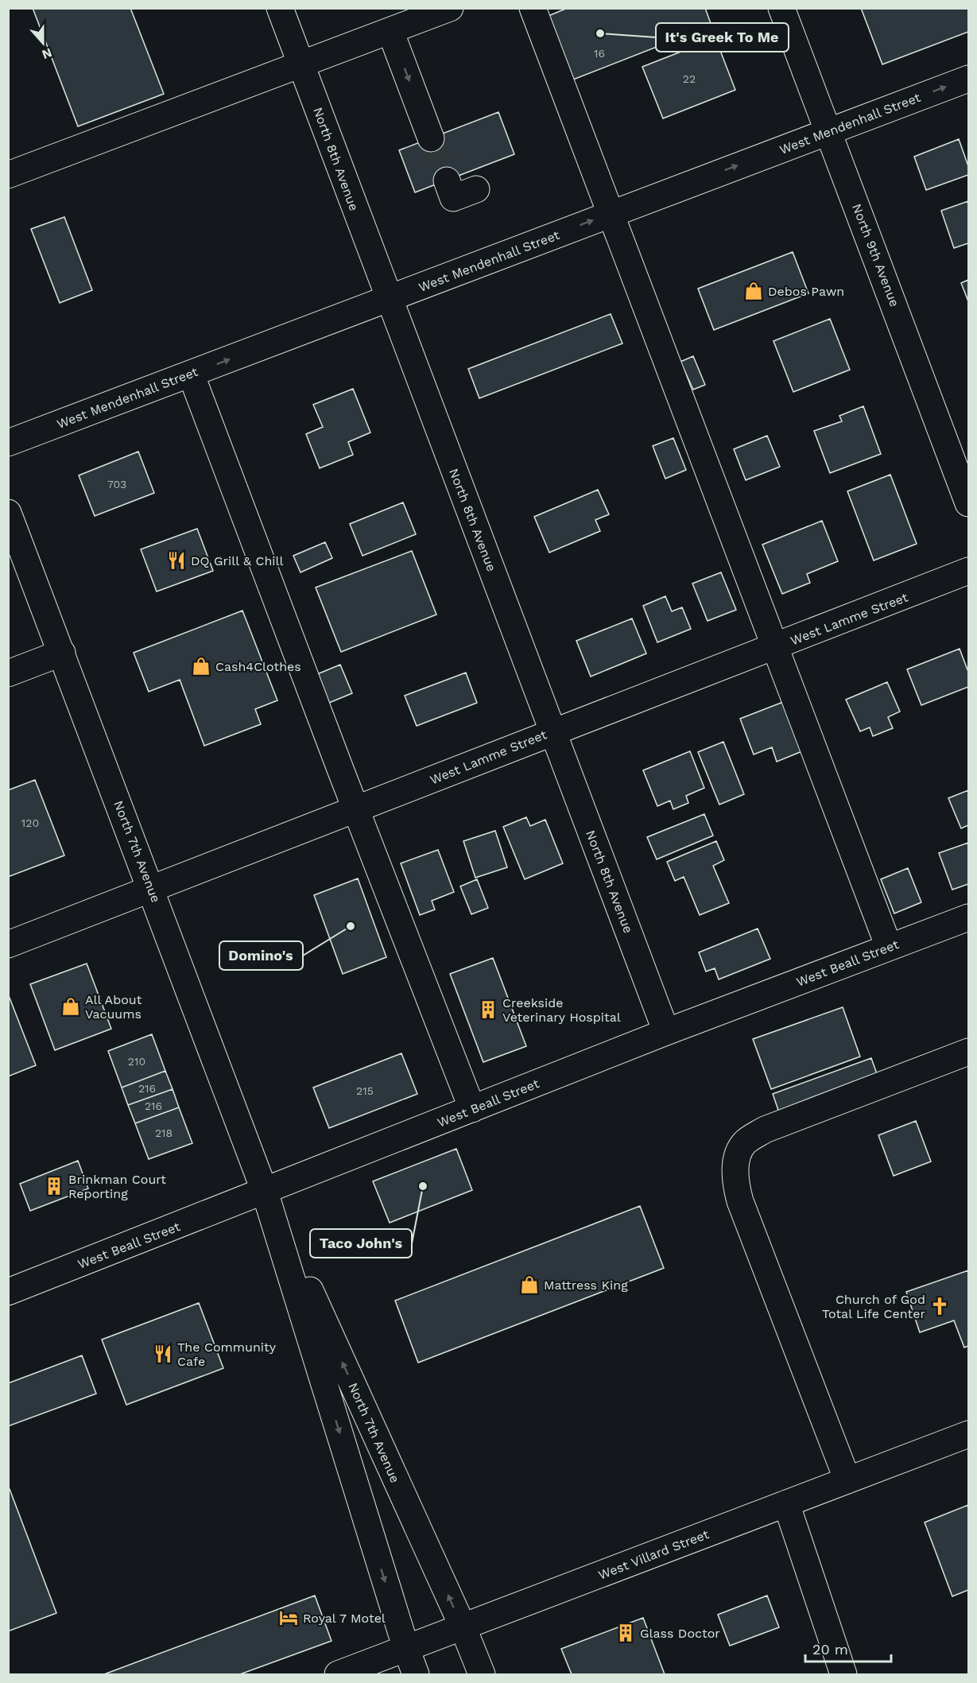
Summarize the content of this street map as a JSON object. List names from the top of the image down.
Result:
{
  "streets": {
    "street": [
      "West Mendenhall Street",
      "North 8th Avenue",
      "North 9th Avenue",
      "West Lamme Street",
      "North 7th Avenue",
      "West Beall Street",
      "West Villard Street"
    ]
  },
  "crossings": [
    ["West Mendenhall Street", "North 8th Avenue"],
    ["West Mendenhall Street", "North 9th Avenue"],
    ["North 8th Avenue", "West Lamme Street"],
    ["North 8th Avenue", "West Beall Street"],
    ["West Lamme Street", "North 7th Avenue"],
    ["North 7th Avenue", "West Beall Street"],
    ["North 7th Avenue", "West Villard Street"]
  ],
  "one_way": ["West Mendenhall Street"],
  "places": {
    "other": ["It's Greek To Me", "Domino's", "Taco John's"],
    "shop": [
      "Debos Pawn",
      "Cash4Clothes",
      "All About Vacuums",
      "Mattress King"
    ],
    "restaurant": ["DQ Grill & Chill", "The Community Cafe"],
    "building": ["Creekside Veterinary Hospital", "Brinkman Court Reporting", "Glass Doctor"],
    "church": ["Church of God Total Life Center"],
    "hotel": ["Royal 7 Motel"]
  },
  "house_numbers": [
    "16",
    "22",
    "703",
    "120",
    "210",
    "216",
    "215",
    "216",
    "218"
  ],
  "scale_bar": "20 m",
  "north": "bottom"
}
